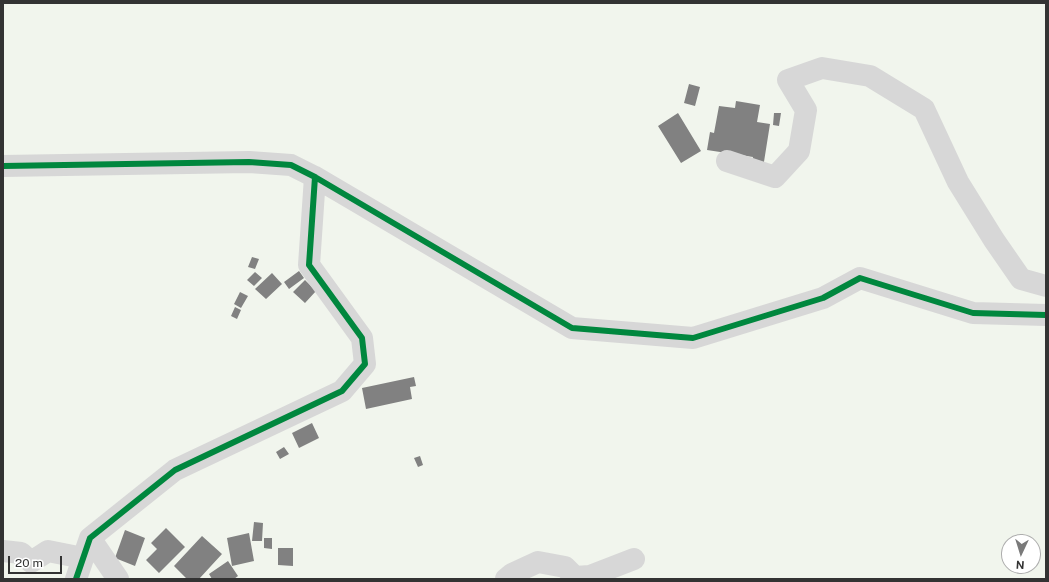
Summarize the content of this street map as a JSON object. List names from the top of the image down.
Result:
{
  "scale_bar": "20 m",
  "north": "bottom"
}
